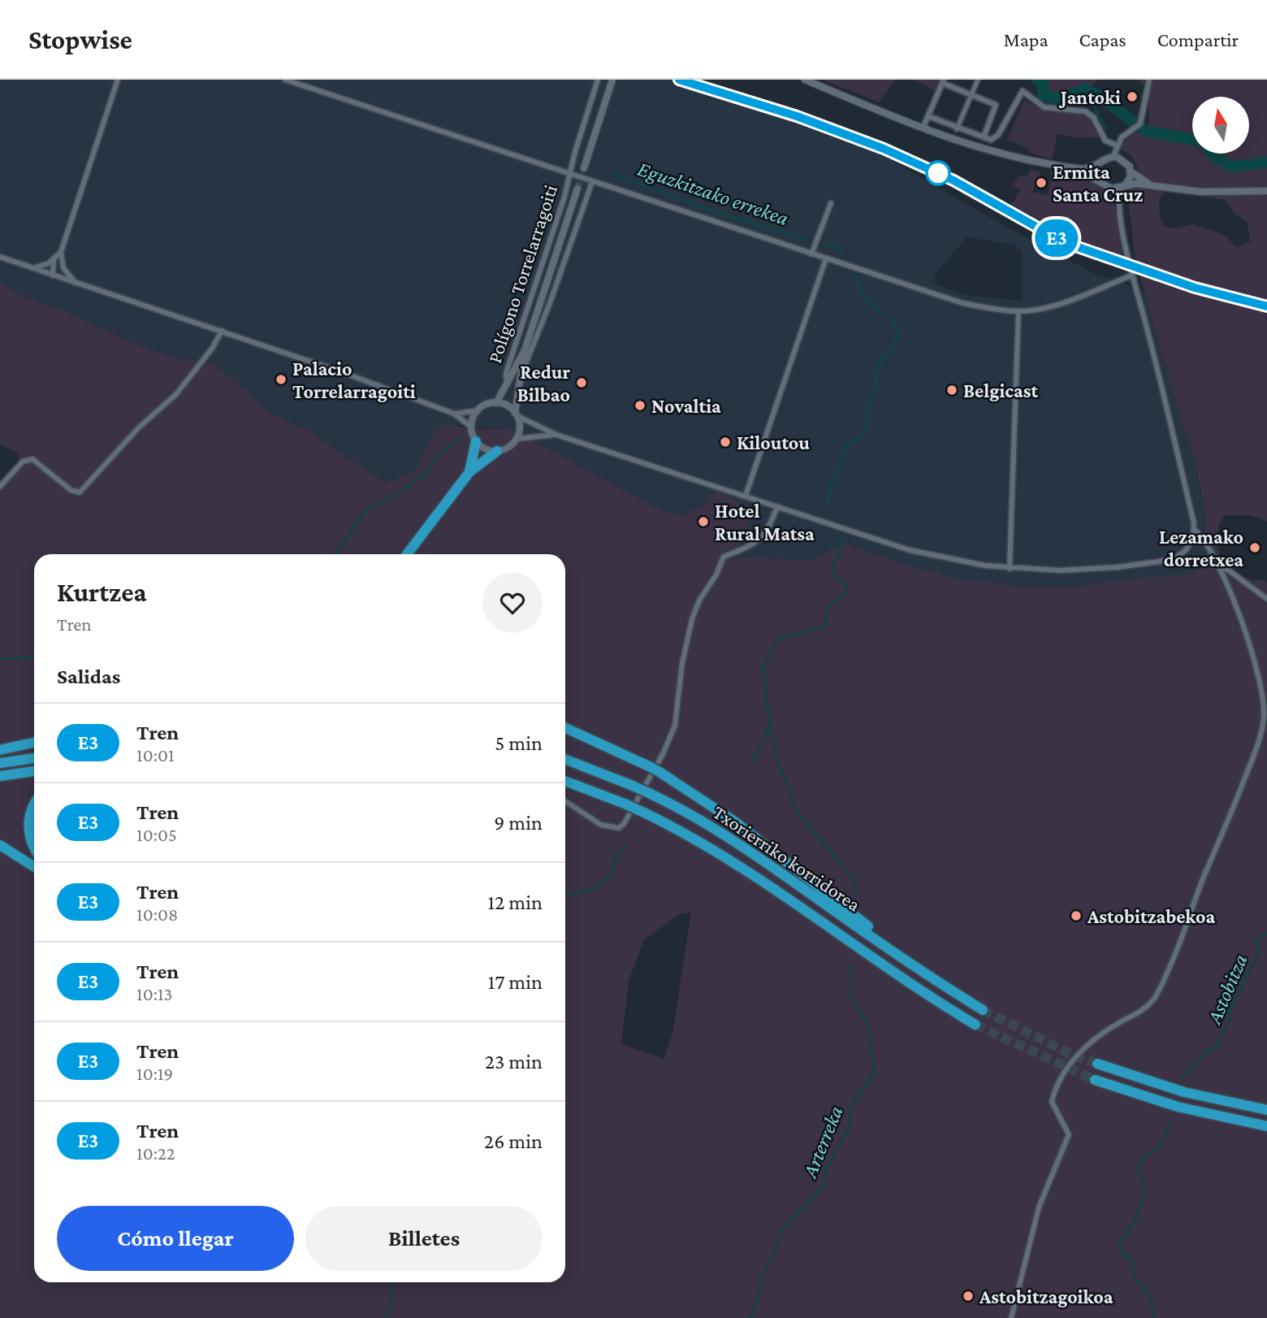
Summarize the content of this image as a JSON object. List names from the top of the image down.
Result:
{
  "streets": {
    "highway": ["Txorierriko korridorea"],
    "street": ["Polígono Torrelarragoiti"]
  },
  "water": ["Eguzkitzako errekea", "Astobitza", "Arterreka"],
  "places": [
    "Jantoki",
    "Ermita Santa Cruz",
    "Palacio Torrelarragoiti",
    "Redur Bilbao",
    "Belgicast",
    "Novaltia",
    "Kiloutou",
    "Hotel Rural Matsa",
    "Lezamako dorretxea",
    "Astobitzabekoa",
    "Astobitzagoikoa"
  ],
  "north": "top",
  "page": {
    "header": "Stopwise",
    "nav": ["Mapa", "Capas", "Compartir"],
    "on_map": "E3",
    "heading": [
      ["Kurtzea", "Tren"],
      "Salidas"
    ],
    "list": [
      {
        "mark": "E3",
        "name": "Tren",
        "note": "10:01",
        "value": "5 min"
      },
      {
        "mark": "E3",
        "name": "Tren",
        "note": "10:05",
        "value": "9 min"
      },
      {
        "mark": "E3",
        "name": "Tren",
        "note": "10:08",
        "value": "12 min"
      },
      {
        "mark": "E3",
        "name": "Tren",
        "note": "10:13",
        "value": "17 min"
      },
      {
        "mark": "E3",
        "name": "Tren",
        "note": "10:19",
        "value": "23 min"
      },
      {
        "mark": "E3",
        "name": "Tren",
        "note": "10:22",
        "value": "26 min"
      }
    ],
    "buttons": ["Cómo llegar", "Billetes"]
  }
}
